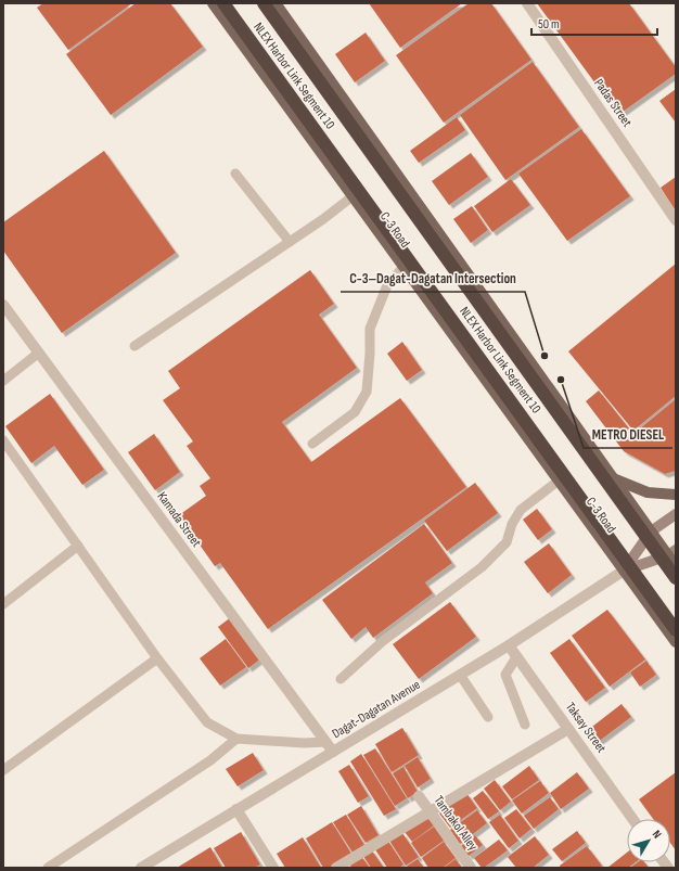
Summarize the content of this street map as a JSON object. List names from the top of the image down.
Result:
{
  "streets": {
    "highway": ["NLEX Harbor Link Segment 10"],
    "main road": ["C-3 Road", "Dagat-Dagatan Avenue"],
    "street": [
      "Padas Street",
      "Kamada Street",
      "Taksay Street",
      "Tambakol Alley"
    ]
  },
  "crossings": [
    ["C-3 Road", "Dagat-Dagatan Avenue"],
    ["Kamada Street", "Dagat-Dagatan Avenue"],
    ["Dagat-Dagatan Avenue", "Taksay Street"]
  ],
  "places": ["C-3–Dagat-Dagatan Intersection", "METRO DIESEL"],
  "scale_bar": "50 m",
  "north": "top right"
}
